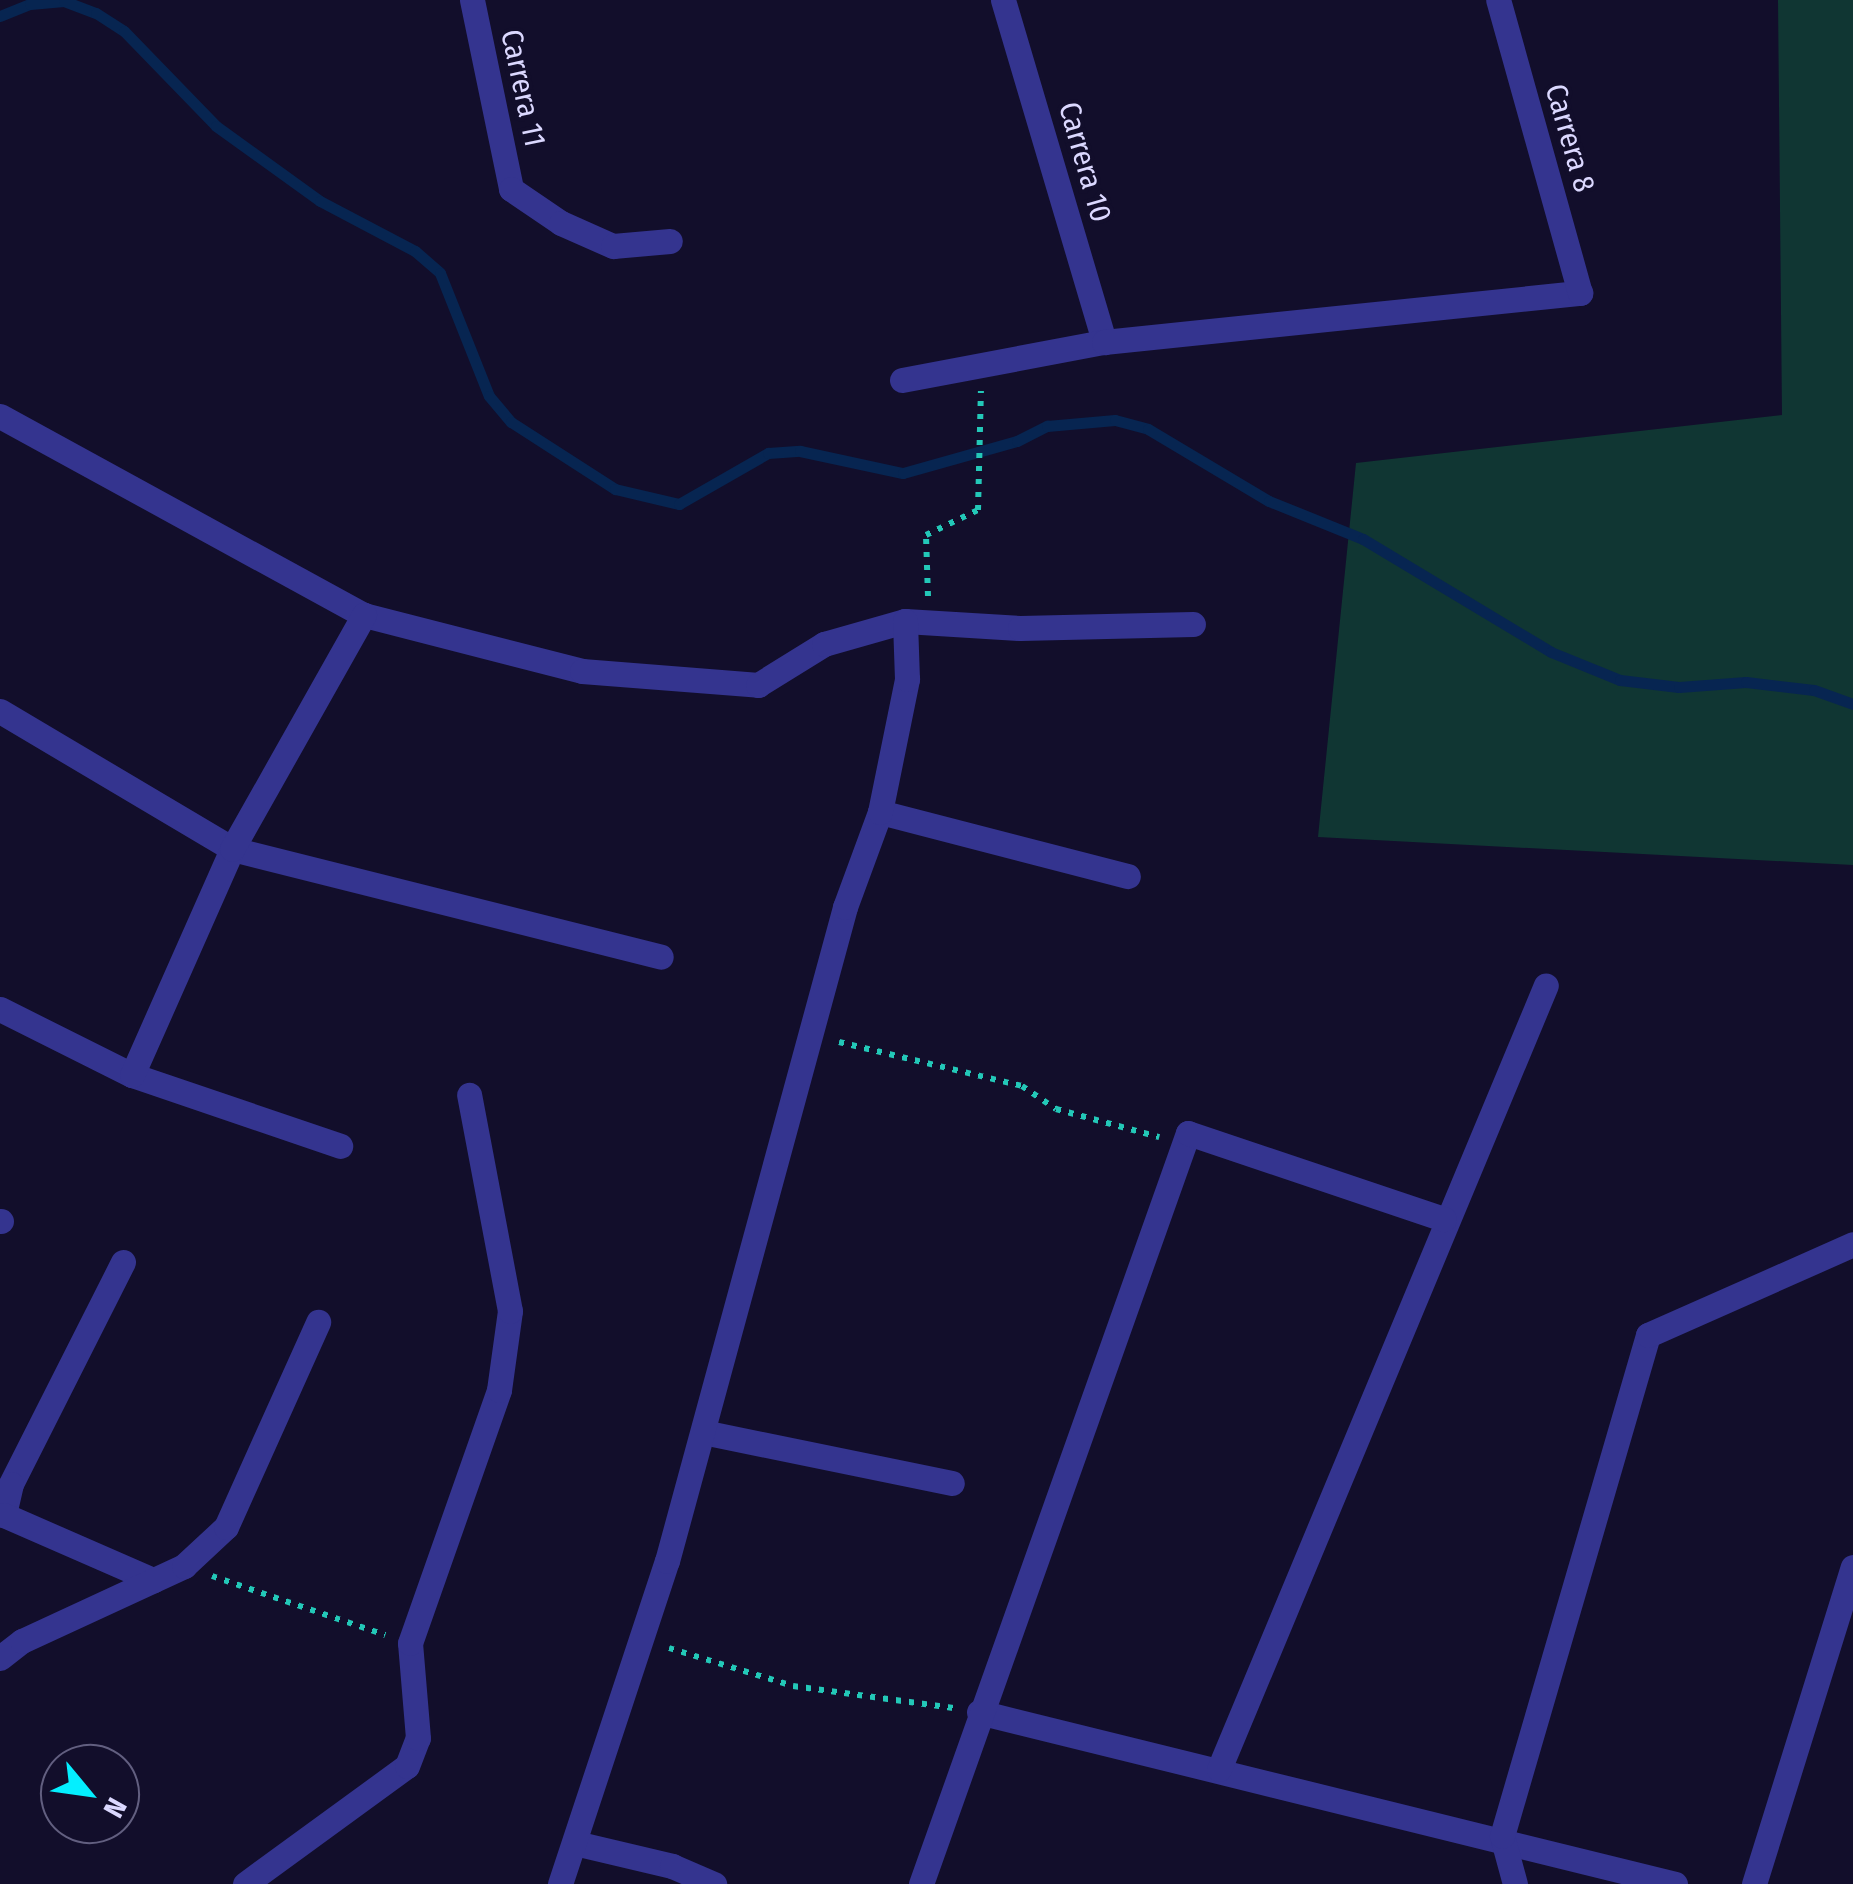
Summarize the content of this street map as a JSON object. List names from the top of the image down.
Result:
{
  "streets": {
    "street": ["Carrera 11", "Carrera 8", "Carrera 10"]
  },
  "crossings": [
    ["Carrera 8", "Carrera 10"]
  ],
  "north": "bottom right"
}
